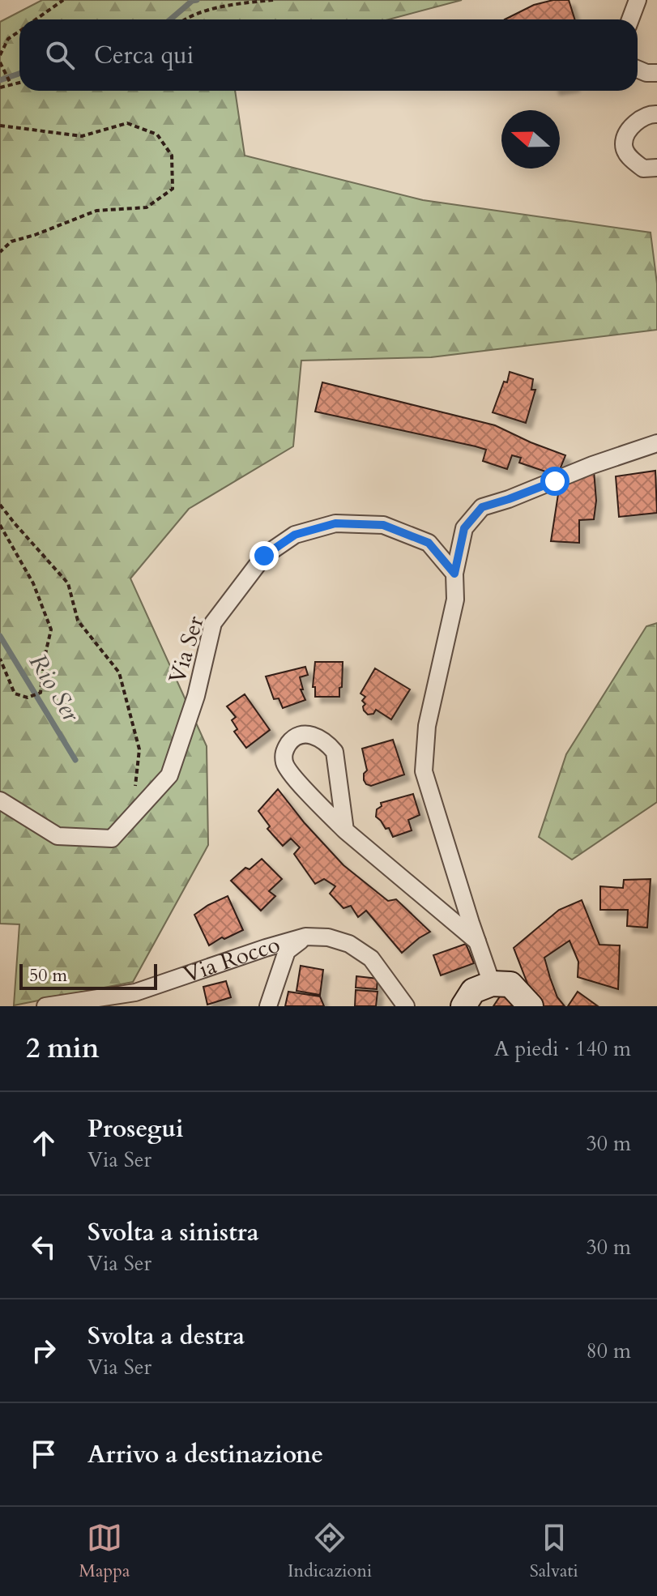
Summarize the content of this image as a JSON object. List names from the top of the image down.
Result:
{
  "streets": {
    "street": ["Via Ser", "Via Rocco"]
  },
  "water": ["Rio Ser"],
  "scale_bar": "50 m",
  "north": "left",
  "page": {
    "search": "Cerca qui",
    "scale": "50 m",
    "heading": ["2 min", "A piedi · 140 m"],
    "list": [
      ["Prosegui", "Via Ser", "30 m"],
      ["Svolta a sinistra", "Via Ser", "30 m"],
      ["Svolta a destra", "Via Ser", "80 m"],
      "Arrivo a destinazione"
    ],
    "nav": ["Mappa", "Indicazioni", "Salvati"]
  }
}
